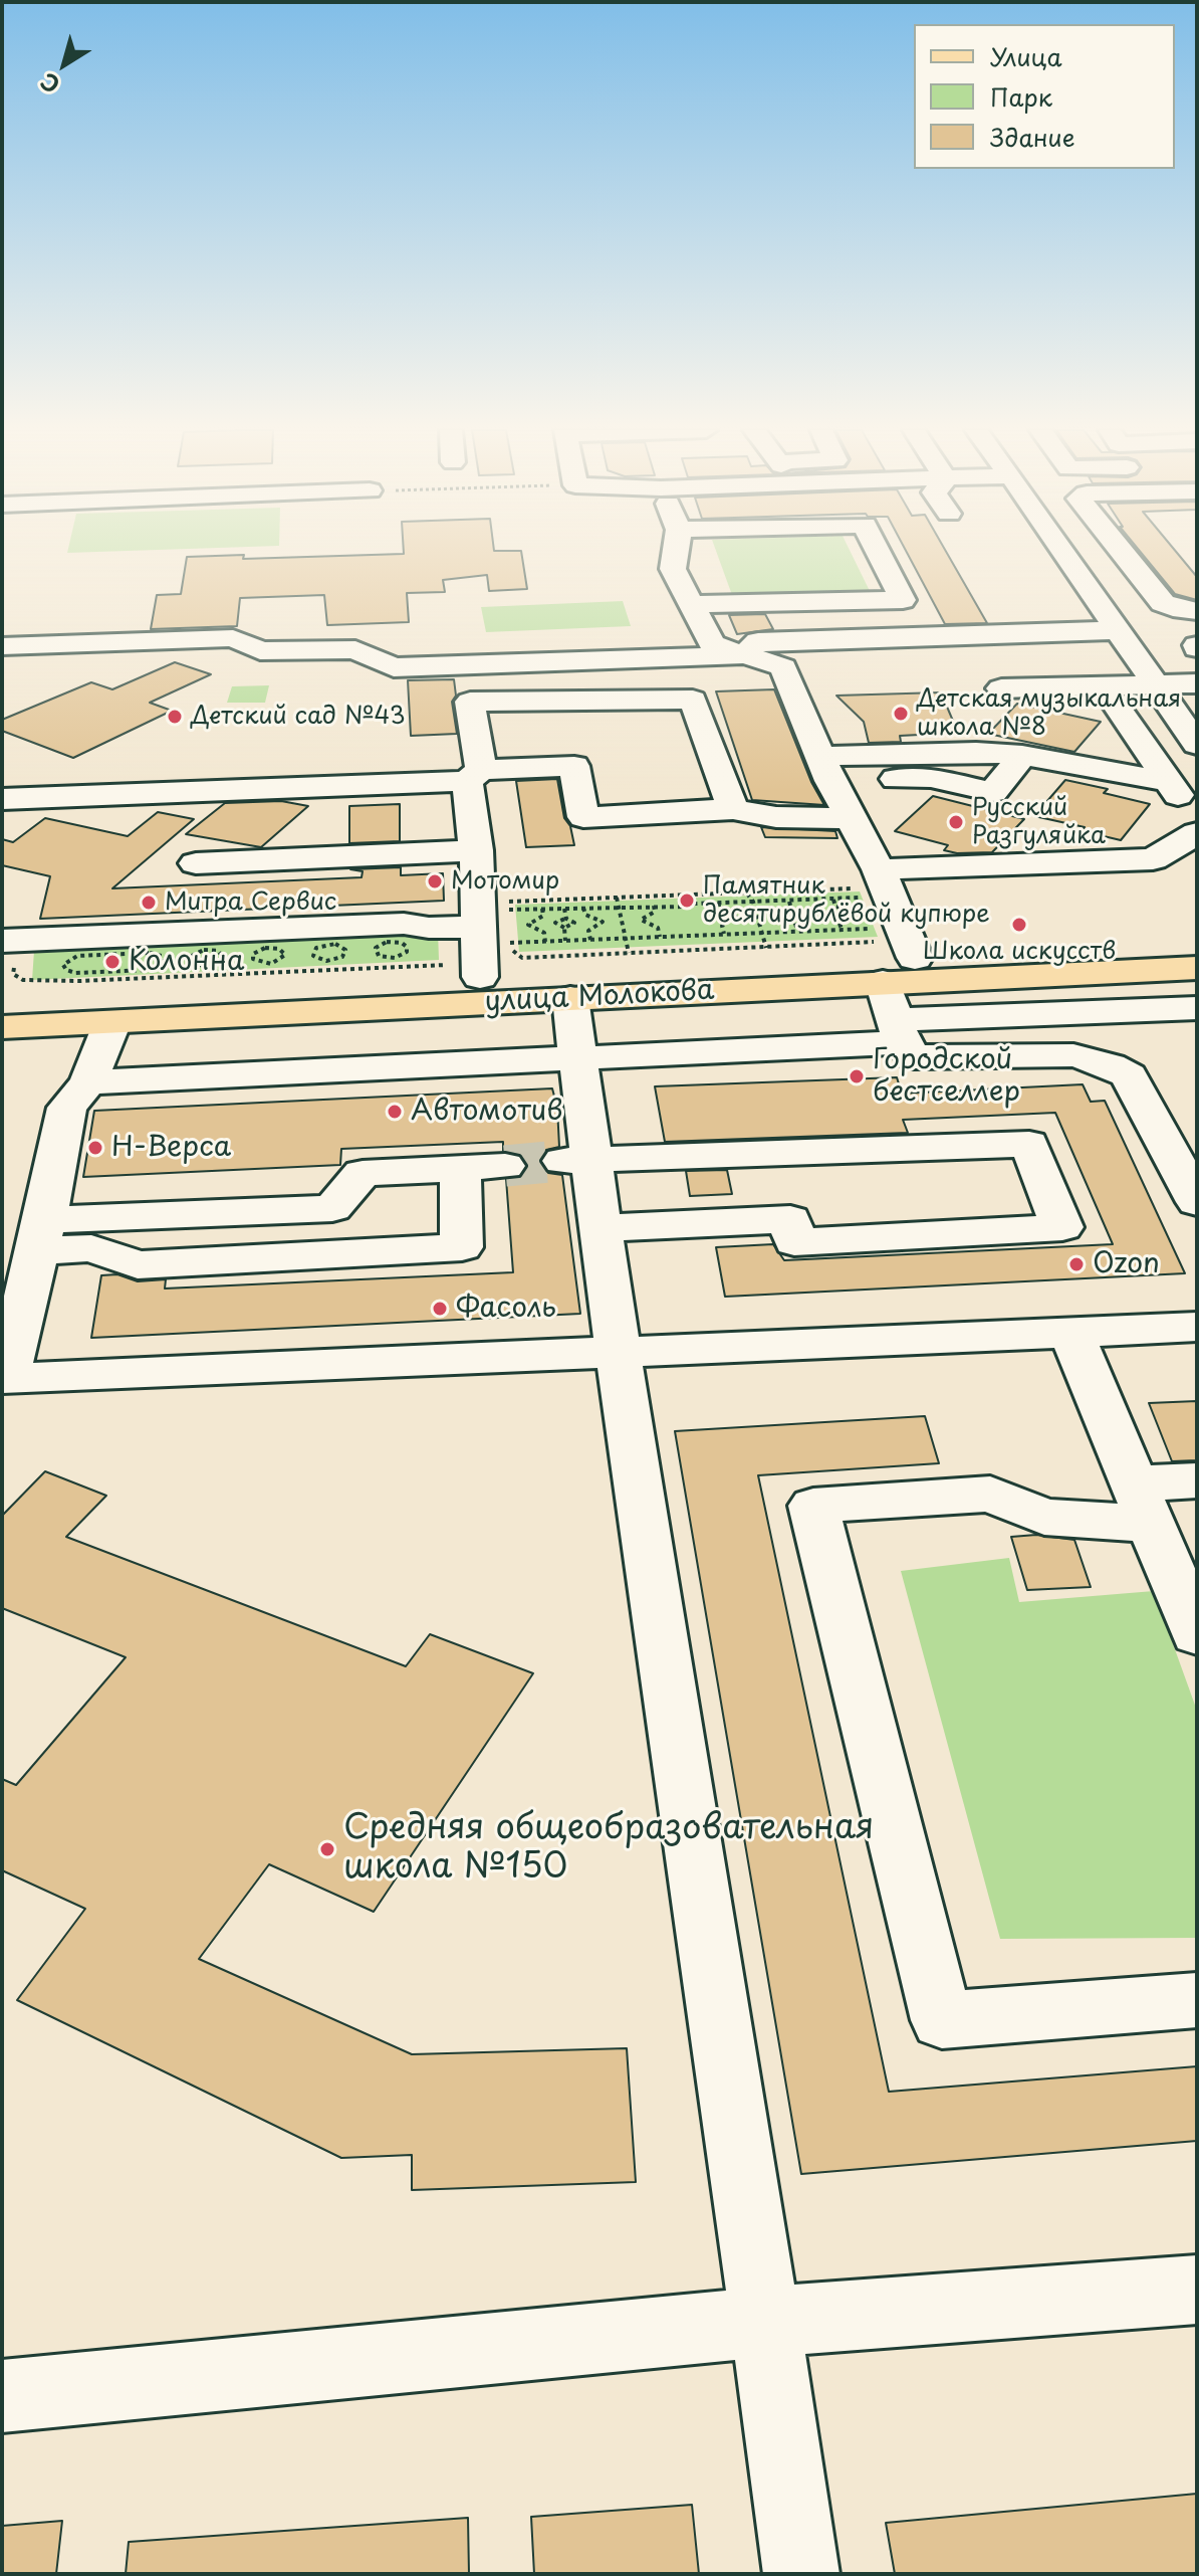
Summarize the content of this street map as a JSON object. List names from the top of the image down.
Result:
{
  "streets": {
    "main road": ["улица Молокова"]
  },
  "places": [
    "Детская музыкальная школа №8",
    "Детский сад №43",
    "Русский Разгуляйка",
    "Мотомир",
    "Памятник десятирублёвой купюре",
    "Митра Сервис",
    "Школа искусств",
    "Колонна",
    "Городской бестселлер",
    "Автомотив",
    "Н-Верса",
    "Ozon",
    "Фасоль",
    "Средняя общеобразовательная школа №150"
  ],
  "legend": ["Улица", "Парк", "Здание"],
  "north": "bottom left"
}
